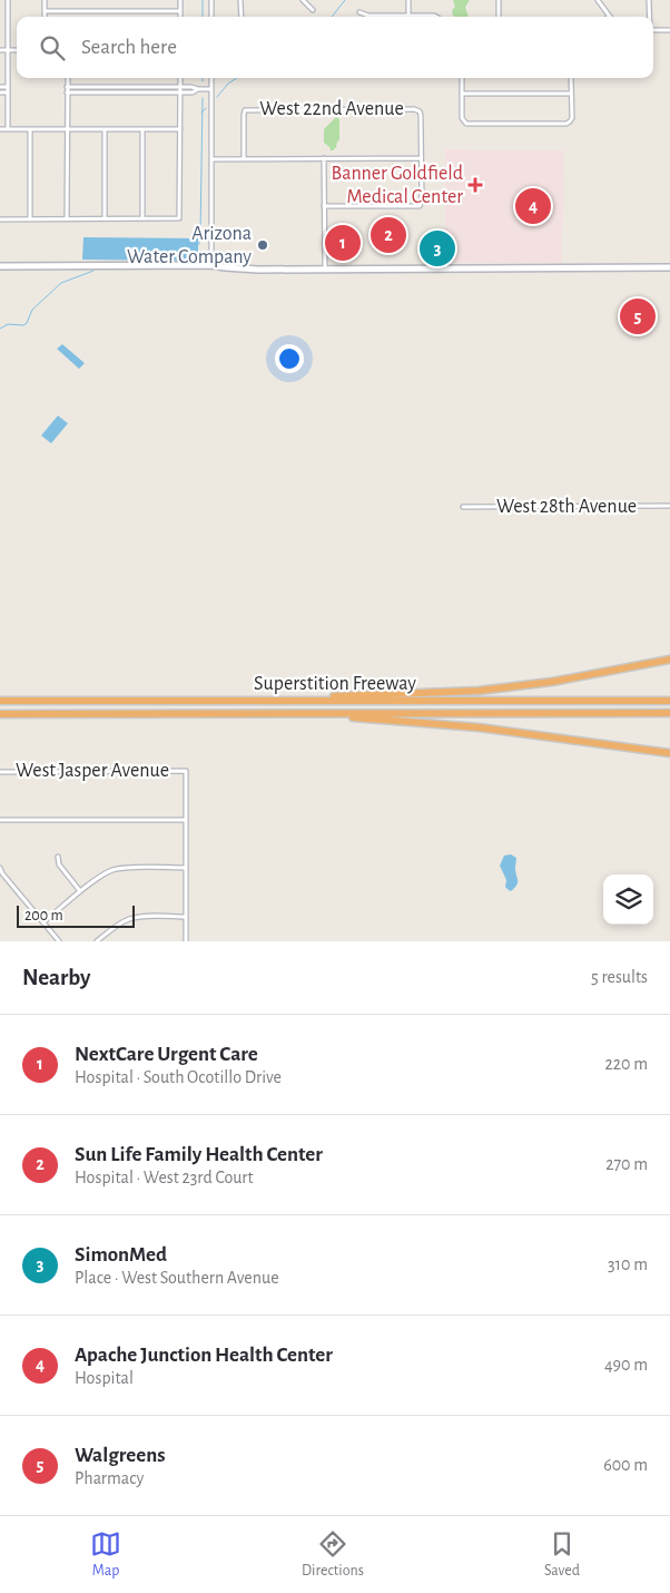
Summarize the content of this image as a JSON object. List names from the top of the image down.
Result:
{
  "streets": {
    "highway": ["Superstition Freeway"],
    "street": ["West 22nd Avenue", "West 28th Avenue", "West Jasper Avenue"]
  },
  "places": {
    "health": ["Banner Goldfield Medical Center"],
    "other": ["Arizona Water Company"]
  },
  "scale_bar": "200 m",
  "page": {
    "search": "Search here",
    "pins": [
      "4",
      "2",
      "1",
      "3",
      "5"
    ],
    "scale": "200 m",
    "heading": ["Nearby", "5 results"],
    "list": [
      {
        "mark": "1",
        "name": "NextCare Urgent Care",
        "note": "Hospital · South Ocotillo Drive",
        "value": "220 m"
      },
      {
        "mark": "2",
        "name": "Sun Life Family Health Center",
        "note": "Hospital · West 23rd Court",
        "value": "270 m"
      },
      {
        "mark": "3",
        "name": "SimonMed",
        "note": "Place · West Southern Avenue",
        "value": "310 m"
      },
      {
        "mark": "4",
        "name": "Apache Junction Health Center",
        "note": "Hospital",
        "value": "490 m"
      },
      {
        "mark": "5",
        "name": "Walgreens",
        "note": "Pharmacy",
        "value": "600 m"
      }
    ],
    "nav": ["Map", "Directions", "Saved"]
  }
}
